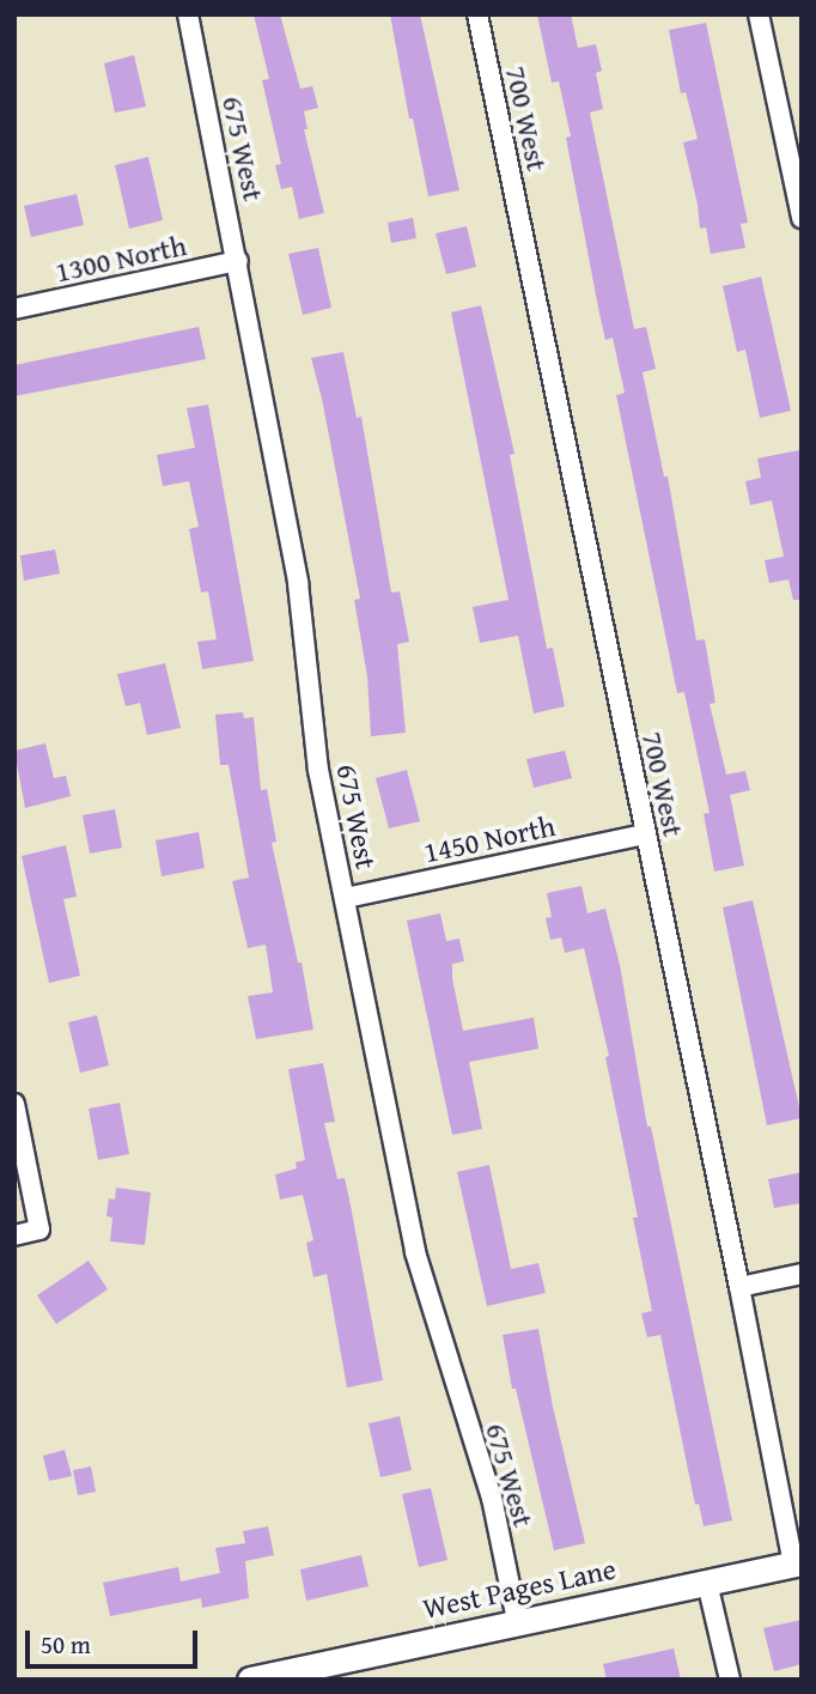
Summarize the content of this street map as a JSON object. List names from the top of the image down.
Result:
{
  "streets": {
    "street": [
      "700 West",
      "675 West",
      "1300 North",
      "1450 North",
      "West Pages Lane"
    ]
  },
  "crossings": [
    ["700 West", "1450 North"],
    ["700 West", "West Pages Lane"],
    ["675 West", "1300 North"],
    ["675 West", "1450 North"],
    ["675 West", "West Pages Lane"]
  ],
  "scale_bar": "50 m"
}
